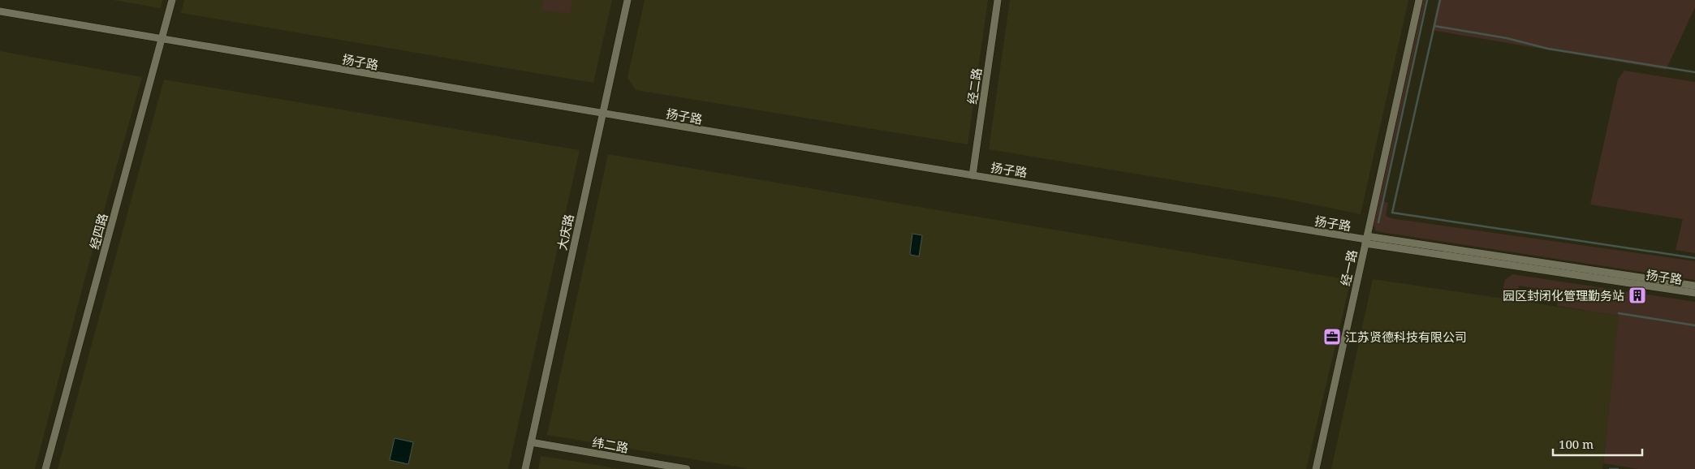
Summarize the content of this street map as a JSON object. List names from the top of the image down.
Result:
{
  "streets": {
    "street": [
      "扬子路",
      "经二路",
      "经四路",
      "大庆路",
      "经一路",
      "纬二路"
    ]
  },
  "crossings": [
    ["扬子路", "经二路"],
    ["扬子路", "经四路"],
    ["扬子路", "大庆路"],
    ["扬子路", "经一路"],
    ["大庆路", "纬二路"]
  ],
  "places": {
    "building": ["园区封闭化管理勤务站"],
    "office": ["江苏贤德科技有限公司"]
  },
  "scale_bar": "100 m"
}
